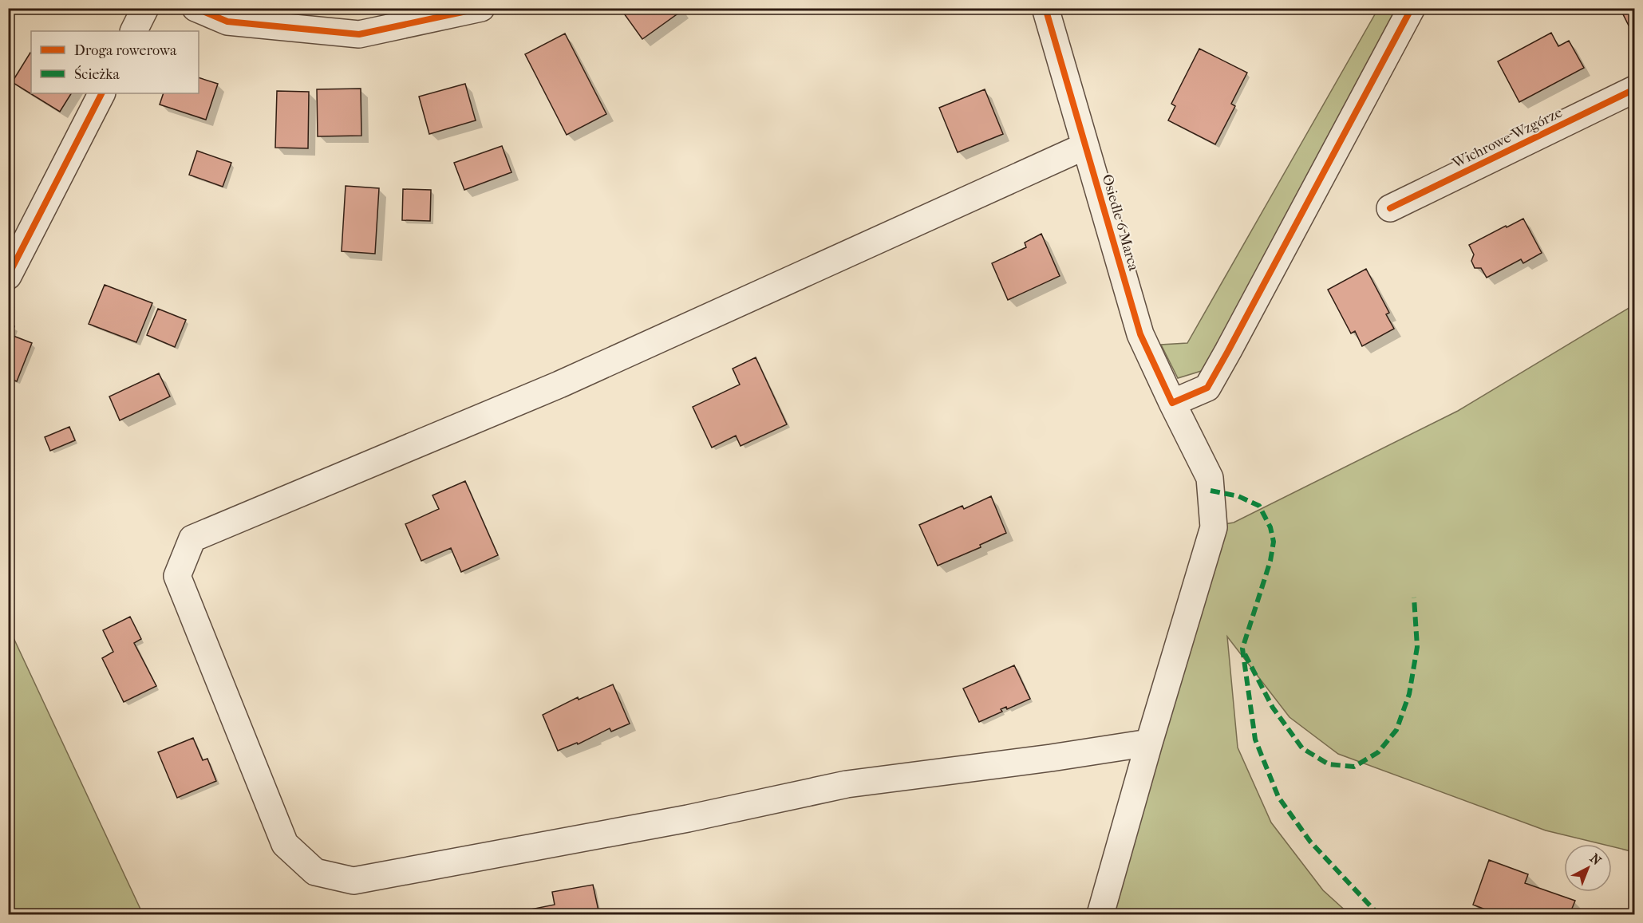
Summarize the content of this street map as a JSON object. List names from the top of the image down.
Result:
{
  "streets": {
    "street": ["Wichrowe Wzgórze", "Osiedle 6 Marca"]
  },
  "legend": ["Droga rowerowa", "Ścieżka"],
  "north": "top right"
}
